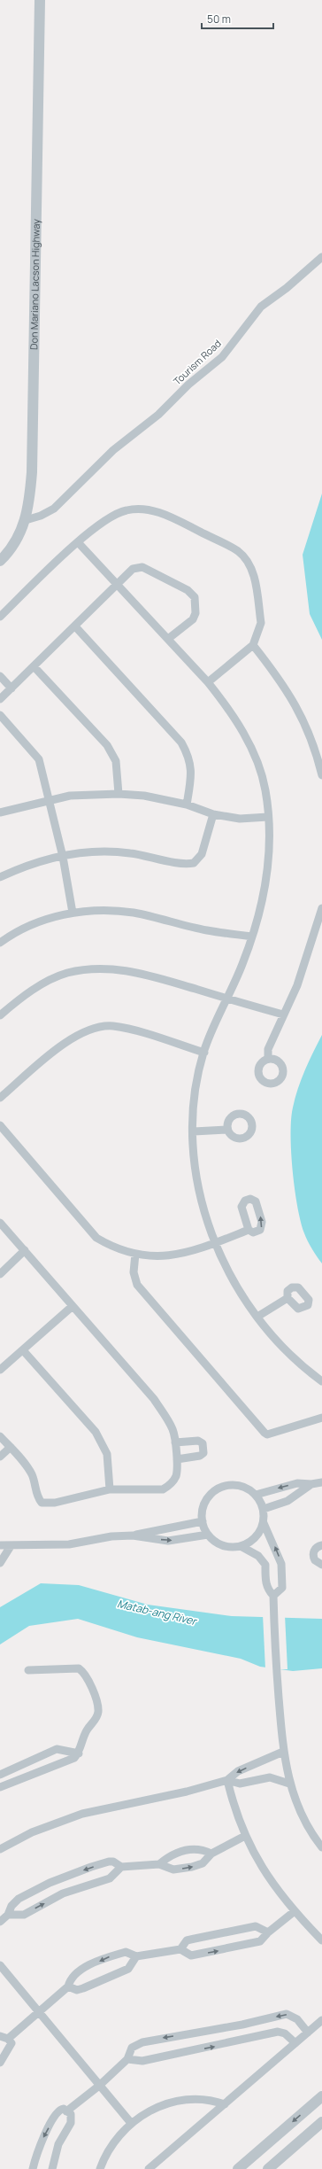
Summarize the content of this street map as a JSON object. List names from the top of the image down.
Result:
{
  "streets": {
    "street": ["Don Mariano Lacson Highway", "Tourism Road"]
  },
  "crossings": [
    ["Don Mariano Lacson Highway", "Tourism Road"]
  ],
  "water": ["Matab-ang River"],
  "scale_bar": "50 m"
}
